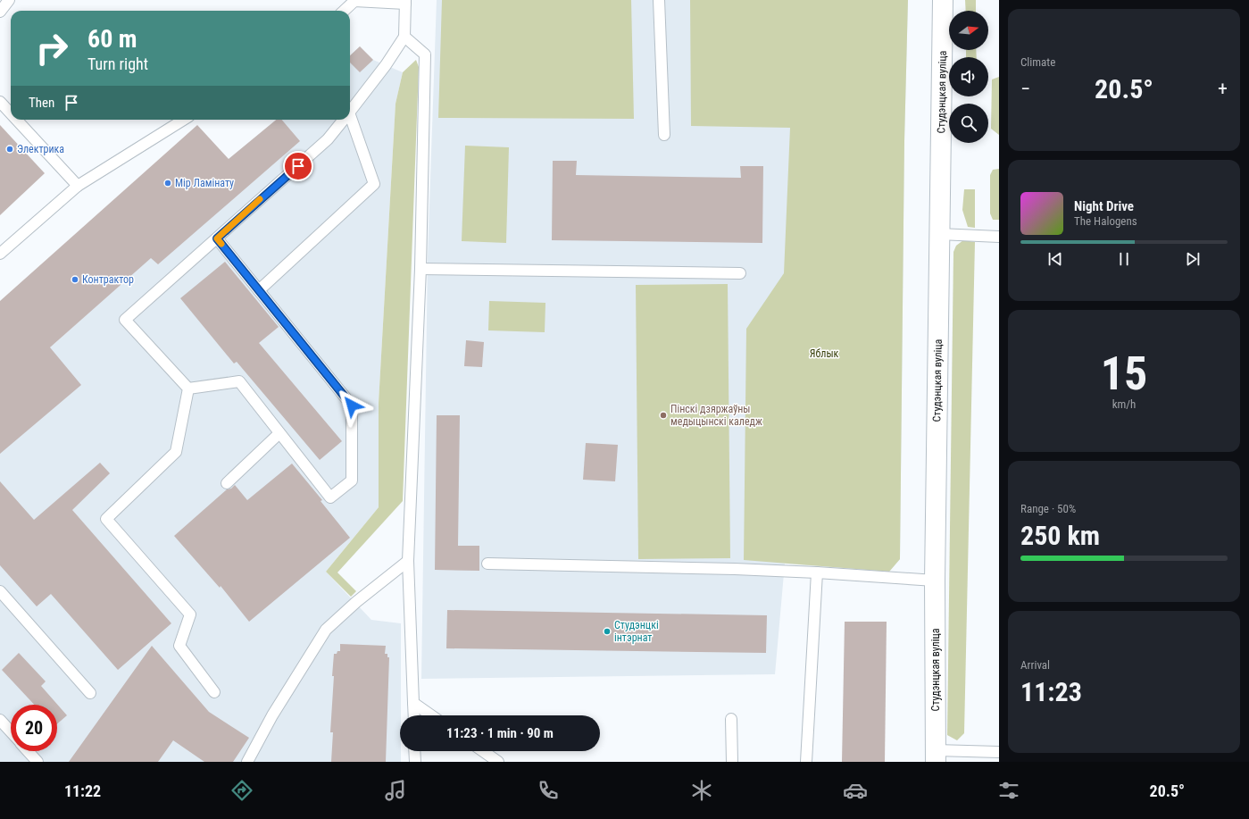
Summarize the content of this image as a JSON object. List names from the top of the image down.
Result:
{
  "streets": {
    "street": ["Студэнцкая вуліца"]
  },
  "parks": ["Яблык"],
  "places": [
    "Электрика",
    "Мір Ламінату",
    "Контрактор",
    "Пінскі дзяржаўны медыцынскі каледж",
    "Студэнцкі інтэрнат"
  ],
  "north": "right",
  "page": {
    "tile": [
      "Climate",
      ["15", "km/h"],
      ["Range · 50%", "250 km"],
      ["Arrival", "11:23"]
    ],
    "turn": ["60 m", "Turn right"],
    "heat": ["−", "20.5°", "+"],
    "then": "Then",
    "song": ["Night Drive", "The Halogens"],
    "limit": "20",
    "trip": "11:23 · 1 min · 90 m",
    "tabs": ["11:22", "20.5°"]
  }
}
